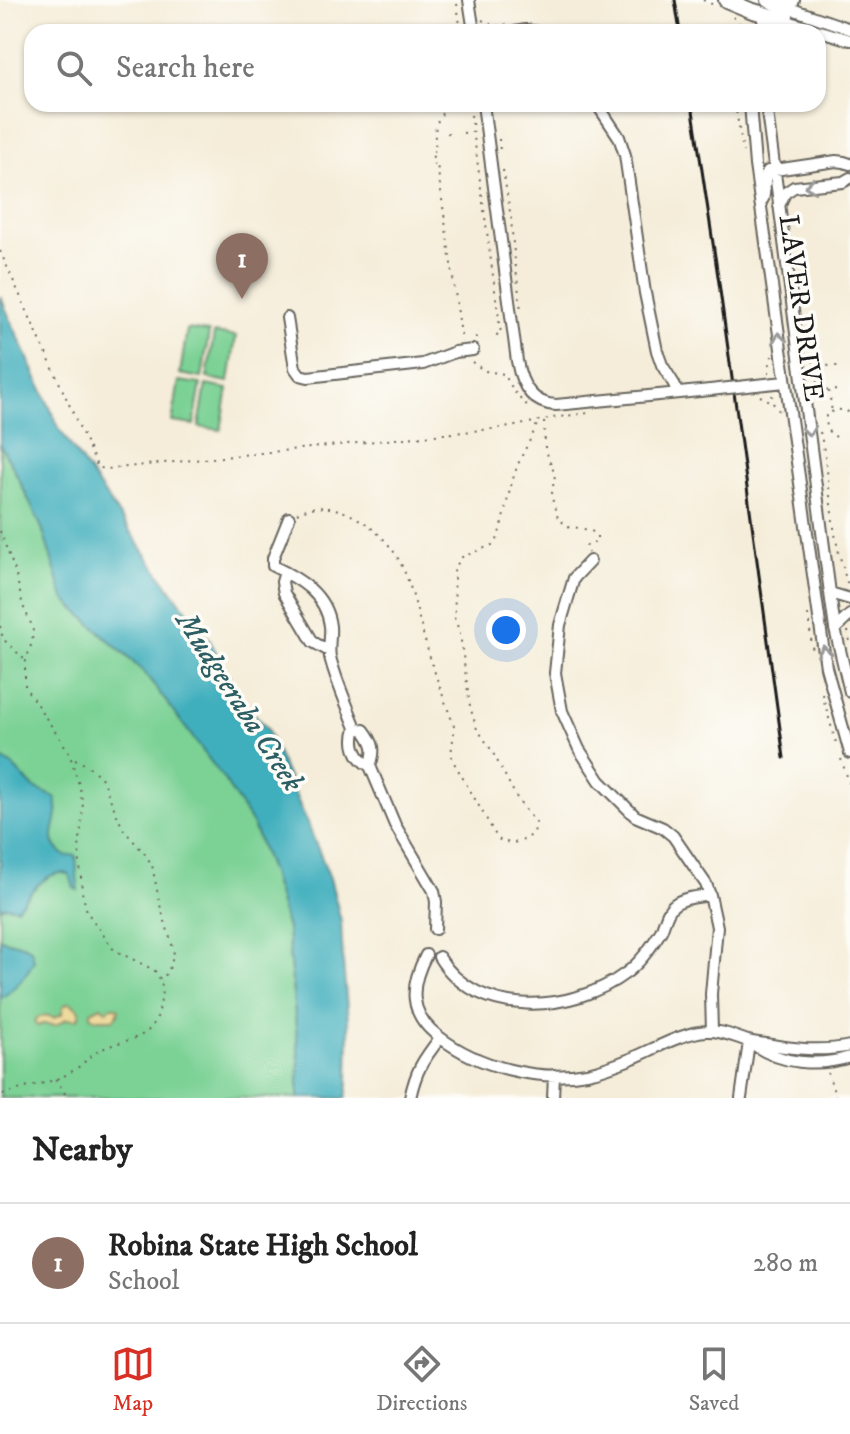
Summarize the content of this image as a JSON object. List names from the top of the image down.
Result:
{
  "streets": {
    "street": ["LAVER DRIVE"]
  },
  "water": ["Mudgeeraba Creek"],
  "page": {
    "search": "Search here",
    "pins": "1",
    "heading": "Nearby",
    "list": [
      {
        "mark": "1",
        "name": "Robina State High School",
        "note": "School",
        "value": "280 m"
      }
    ],
    "nav": ["Map", "Directions", "Saved"]
  }
}
